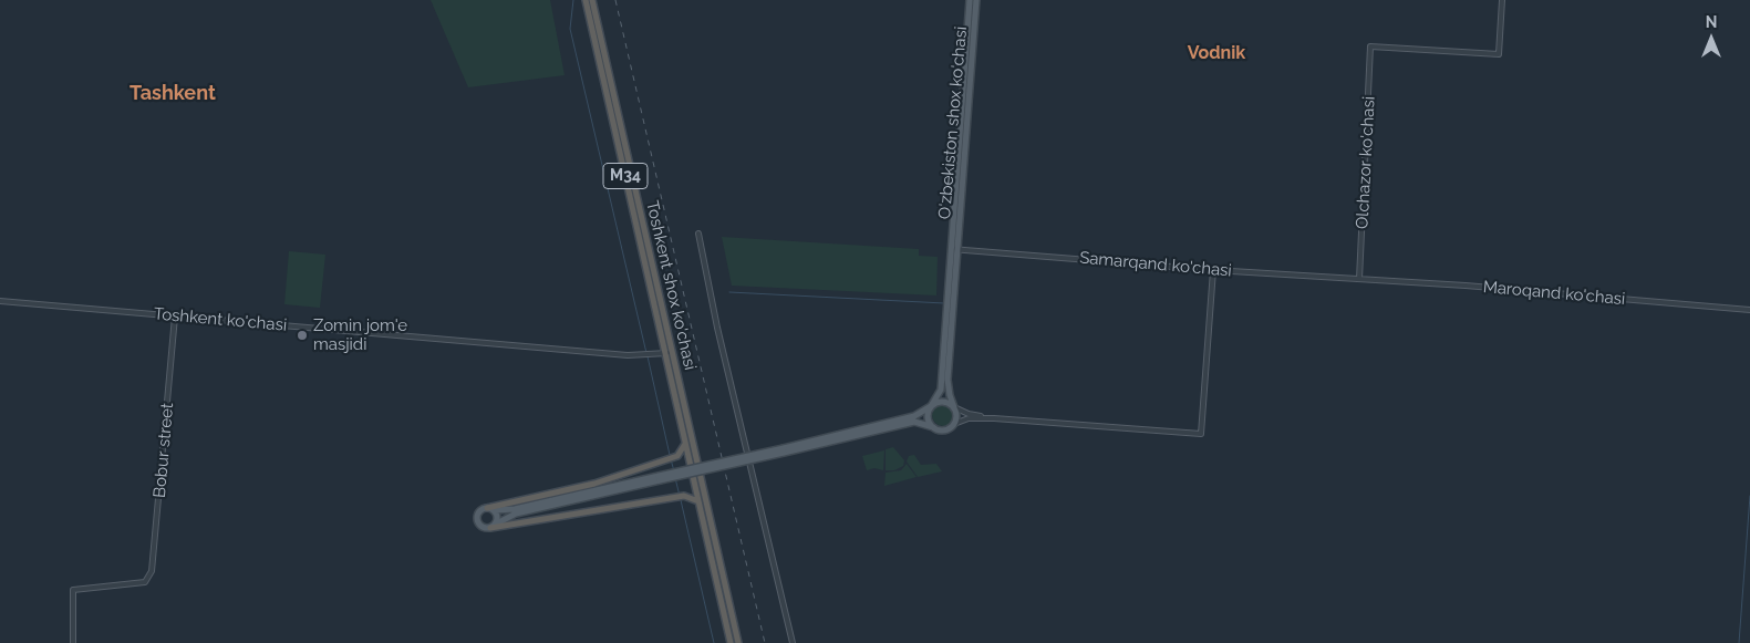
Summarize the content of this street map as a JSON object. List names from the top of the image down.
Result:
{
  "streets": {
    "highway": ["M34", "Toshkent shox ko'chasi"],
    "main road": ["O'zbekiston shox ko'chasi"],
    "street": [
      "Olchazor ko'chasi",
      "Samarqand ko'chasi",
      "Maroqand ko'chasi",
      "Toshkent ko'chasi",
      "Bobur street"
    ]
  },
  "crossings": [
    ["O'zbekiston shox ko'chasi", "Samarqand ko'chasi"],
    ["Olchazor ko'chasi", "Samarqand ko'chasi"],
    ["Olchazor ko'chasi", "Maroqand ko'chasi"],
    ["M34", "Toshkent shox ko'chasi"],
    ["M34", "Toshkent ko'chasi"],
    ["Samarqand ko'chasi", "Maroqand ko'chasi"],
    ["Toshkent shox ko'chasi", "Toshkent ko'chasi"],
    ["Toshkent ko'chasi", "Bobur street"]
  ],
  "districts": ["Vodnik", "Tashkent"],
  "places": ["Zomin jom'e masjidi"],
  "north": "top"
}
